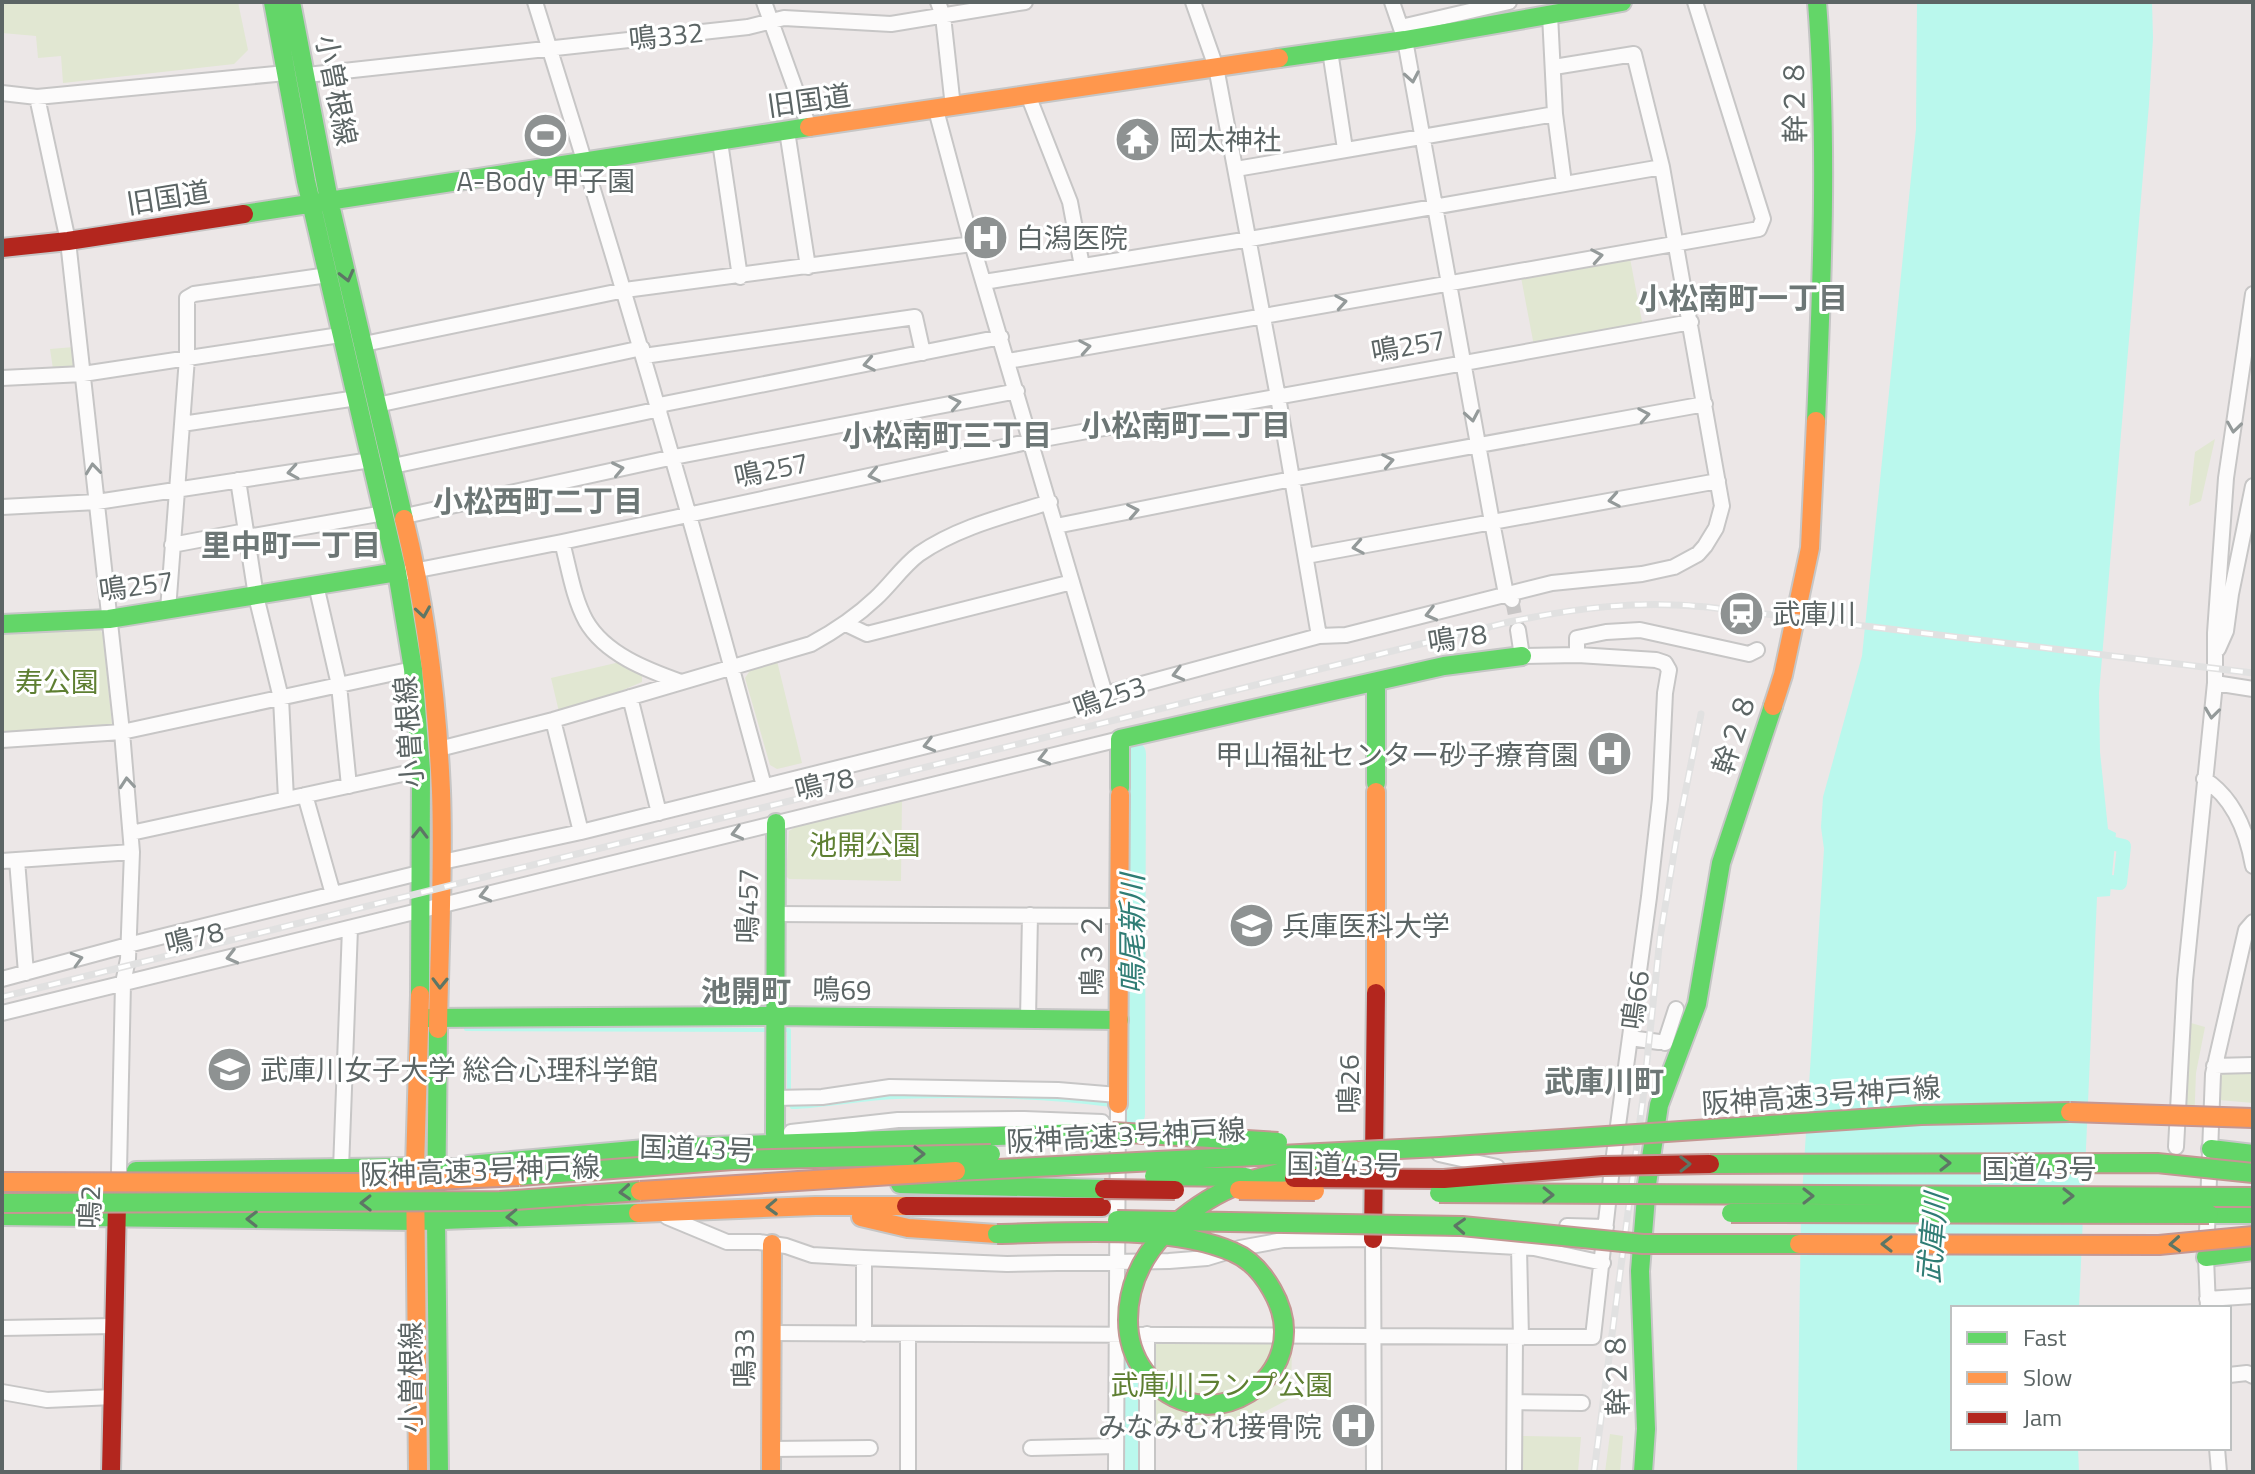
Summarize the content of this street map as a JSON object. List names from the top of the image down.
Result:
{
  "streets": {
    "main road": [
      "小曽根線",
      "旧国道",
      "幹２８",
      "鳴257",
      "鳴78",
      "鳴457",
      "鳴３２",
      "鳴69",
      "鳴26",
      "阪神高速3号神戸線",
      "国道43号",
      "鳴2",
      "鳴33"
    ],
    "street": ["鳴332", "鳴253", "鳴66"]
  },
  "crossings": [
    ["鳴332", "小曽根線"],
    ["小曽根線", "旧国道"],
    ["小曽根線", "鳴257"],
    ["小曽根線", "鳴78"],
    ["小曽根線", "鳴253"],
    ["小曽根線", "鳴69"],
    ["小曽根線", "国道43号"],
    ["旧国道", "鳴2"],
    ["鳴257", "鳴253"],
    ["鳴257", "鳴2"],
    ["鳴78", "鳴457"],
    ["鳴78", "鳴３２"],
    ["鳴78", "鳴66"],
    ["鳴78", "鳴26"],
    ["鳴78", "鳴2"],
    ["鳴457", "鳴69"],
    ["鳴３２", "鳴69"],
    ["鳴26", "阪神高速3号神戸線"],
    ["国道43号", "鳴2"]
  ],
  "districts": [
    "小松南町一丁目",
    "小松南町二丁目",
    "小松南町三丁目",
    "小松西町二丁目",
    "里中町一丁目",
    "池開町",
    "武庫川町"
  ],
  "water": ["鳴尾新川", "武庫川"],
  "parks": ["寿公園", "池開公園", "武庫川ランプ公園"],
  "places": {
    "sports": ["A-Body 甲子園"],
    "temple": ["岡太神社"],
    "hospital": ["白潟医院", "甲山福祉センター砂子療育園", "みなみむれ接骨院"],
    "station": ["武庫川"],
    "school or university": ["兵庫医科大学", "武庫川女子大学 総合心理科学館"]
  },
  "legend": ["Fast", "Slow", "Jam"]
}
